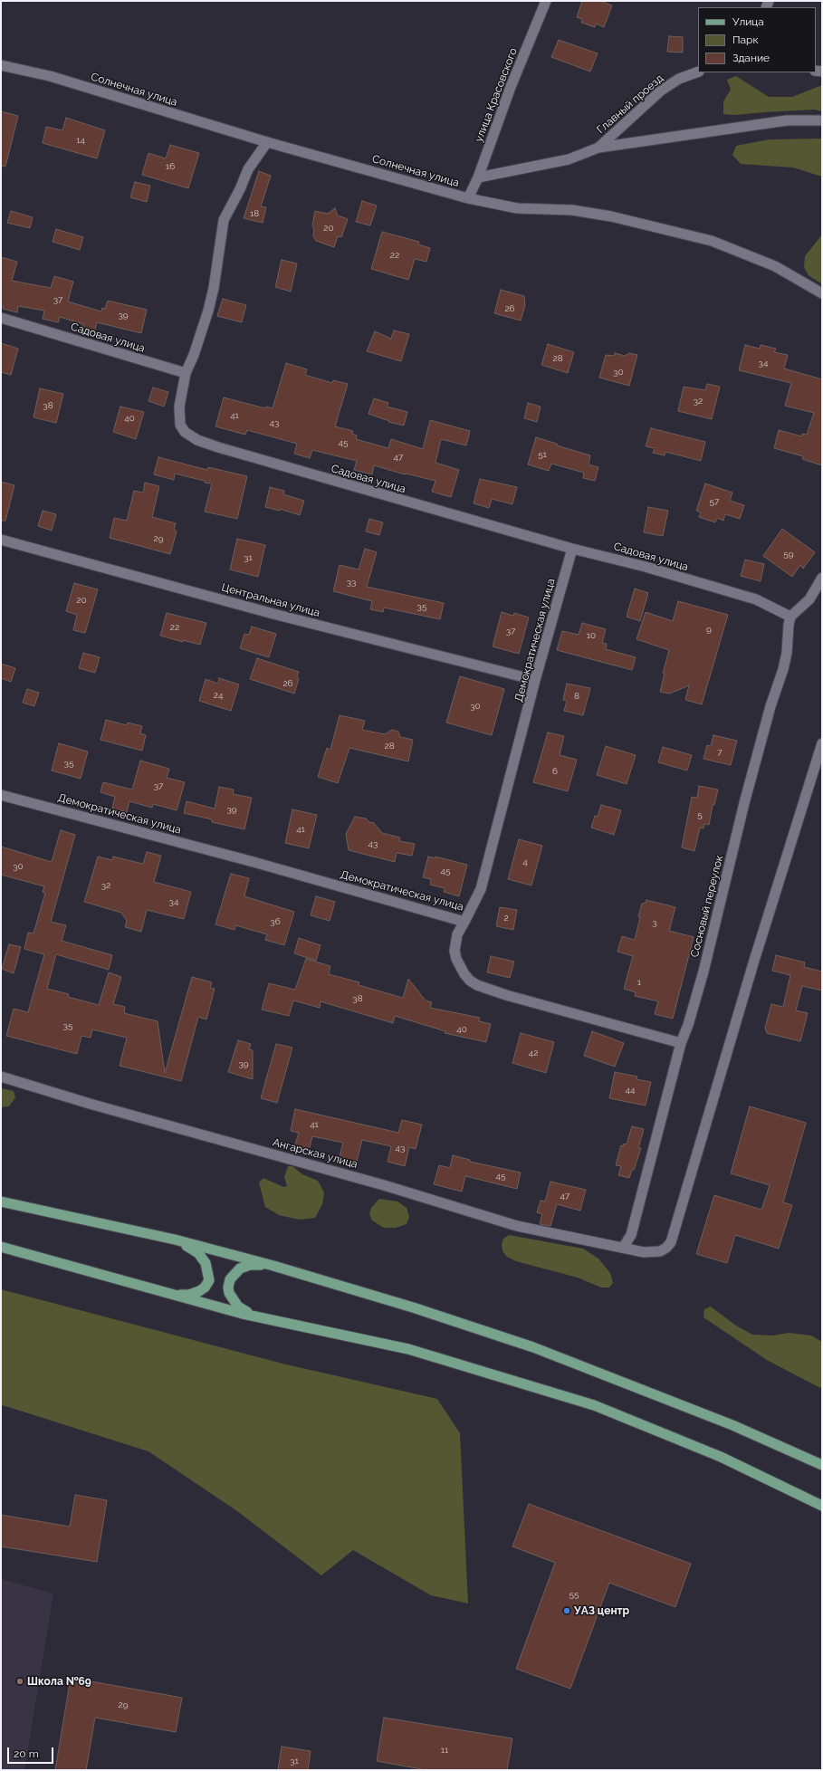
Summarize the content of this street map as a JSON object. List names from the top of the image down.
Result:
{
  "streets": {
    "street": [
      "Солнечная улица",
      "улица Красовского",
      "Главный проезд",
      "Садовая улица",
      "Центральная улица",
      "Демократическая улица",
      "Сосновый переулок",
      "Ангарская улица"
    ]
  },
  "crossings": [
    ["Солнечная улица", "улица Красовского"],
    ["Садовая улица", "Демократическая улица"],
    ["Садовая улица", "Сосновый переулок"],
    ["Центральная улица", "Демократическая улица"],
    ["Сосновый переулок", "Ангарская улица"]
  ],
  "places": ["УАЗ центр", "Школа №69"],
  "house_numbers": [
    "14",
    "16",
    "18",
    "20",
    "22",
    "37",
    "26",
    "39",
    "28",
    "34",
    "30",
    "32",
    "38",
    "41",
    "40",
    "43",
    "45",
    "51",
    "47",
    "57",
    "29",
    "59",
    "31",
    "33",
    "20",
    "35",
    "22",
    "9",
    "37",
    "10",
    "26",
    "24",
    "8",
    "30",
    "28",
    "7",
    "35",
    "6",
    "37",
    "39",
    "5",
    "41",
    "43",
    "4",
    "30",
    "45",
    "32",
    "34",
    "2",
    "36",
    "3",
    "1",
    "38",
    "35",
    "40",
    "42",
    "39",
    "44",
    "41",
    "43",
    "45",
    "47",
    "55",
    "29",
    "11",
    "31"
  ],
  "legend": ["Улица", "Парк", "Здание"],
  "scale_bar": "20 m"
}
